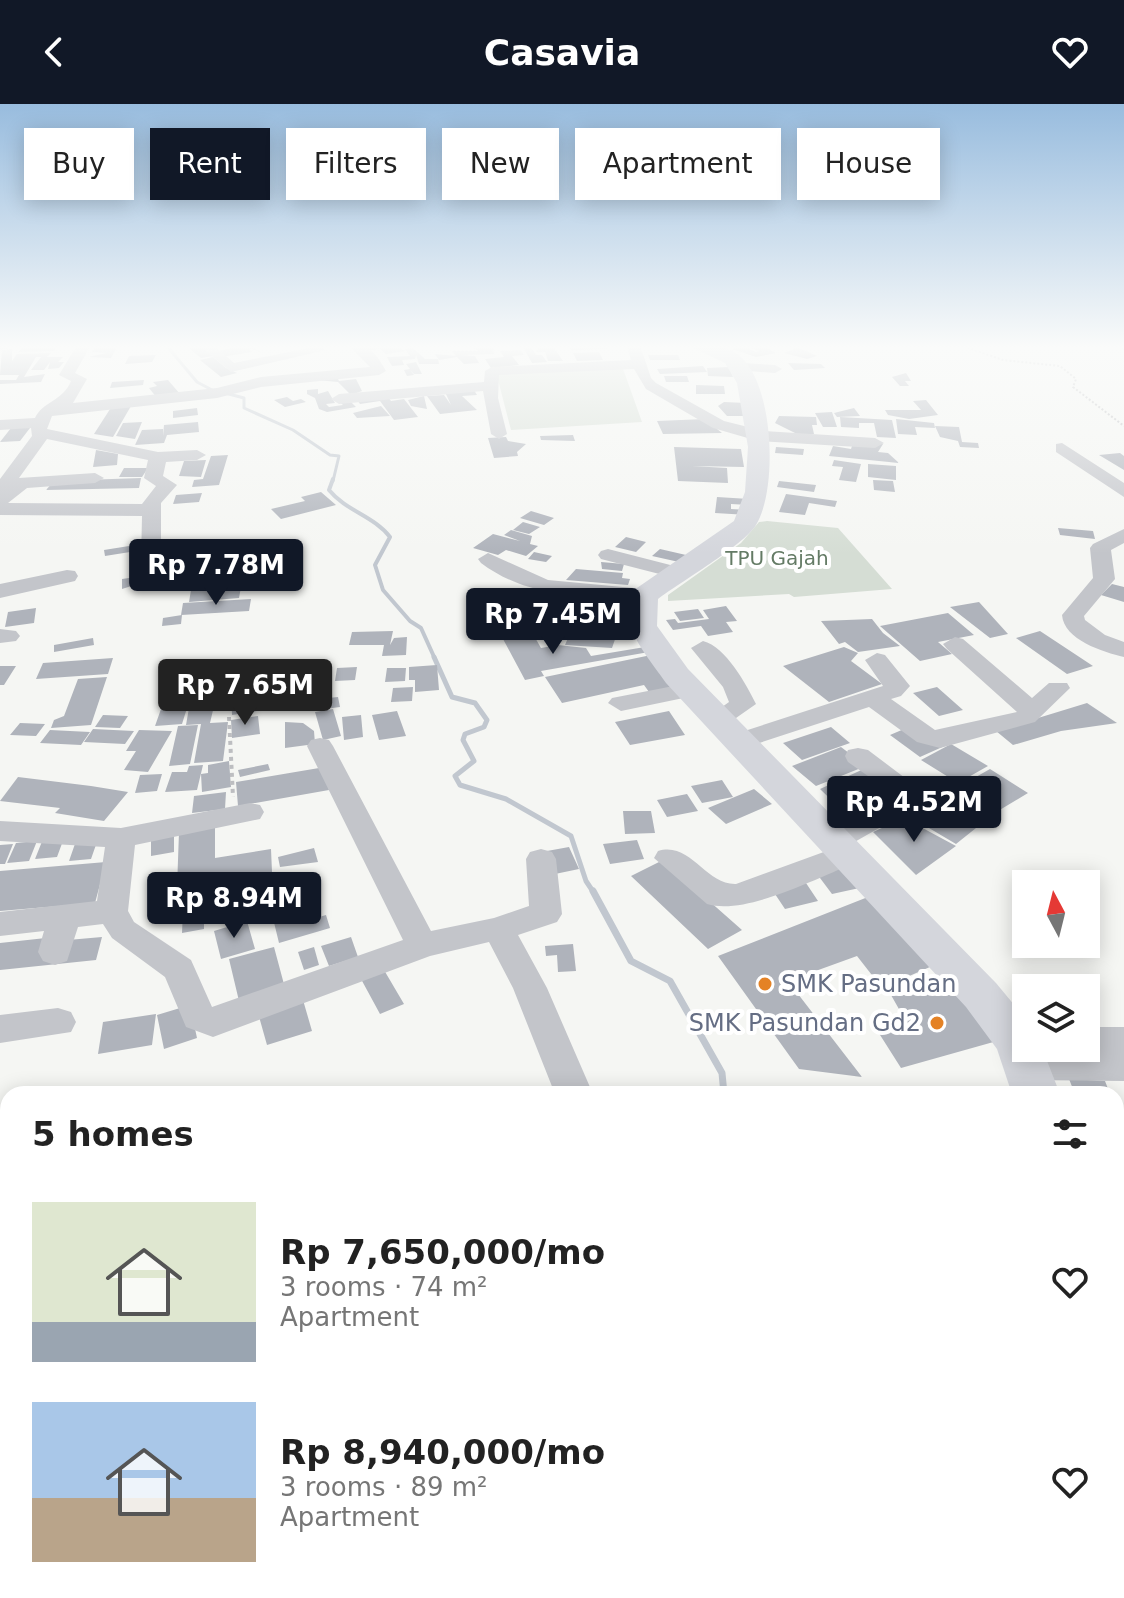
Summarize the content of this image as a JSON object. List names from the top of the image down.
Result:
{
  "parks": ["TPU Gajah"],
  "places": ["SMK Pasundan", "SMK Pasundan Gd2"],
  "north": "top",
  "page": {
    "header": "Casavia",
    "chip": [
      "Buy",
      "Rent",
      "Filters",
      "New",
      "Apartment",
      "House"
    ],
    "price": [
      "Rp 7.78M",
      "Rp 7.45M",
      "Rp 7.65M",
      "Rp 4.52M",
      "Rp 8.94M"
    ],
    "heading": "5 homes",
    "list": [
      {
        "name": "Rp 7,650,000/mo",
        "note": "3 rooms · 74 m² · Apartment"
      },
      {
        "name": "Rp 8,940,000/mo",
        "note": "3 rooms · 89 m² · Apartment"
      }
    ]
  }
}
